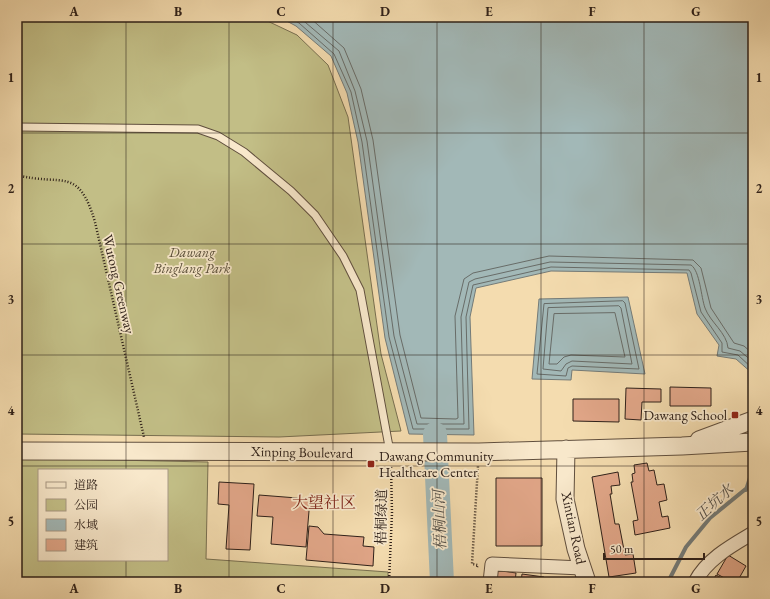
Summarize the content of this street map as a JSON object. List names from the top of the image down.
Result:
{
  "streets": {
    "street": ["Xinping Boulevard", "Xintian Road"],
    "path": ["Wutong Greenway", "梧桐绿道"]
  },
  "crossings": [
    ["Wutong Greenway", "Xinping Boulevard"],
    ["Xinping Boulevard", "梧桐绿道"],
    ["Xinping Boulevard", "Xintian Road"]
  ],
  "districts": ["大望社区"],
  "water": ["正坑水", "梧桐山河"],
  "parks": ["Dawang Binglang Park"],
  "places": {
    "transit": ["Dawang School", "Dawang Community Healthcare Center"]
  },
  "legend": [
    "道路",
    "公园",
    "水域",
    "建筑"
  ],
  "scale_bar": "50 m",
  "grid": {
    "columns": [
      "A",
      "B",
      "C",
      "D",
      "E",
      "F",
      "G"
    ],
    "rows": [
      "1",
      "2",
      "3",
      "4",
      "5"
    ]
  }
}
